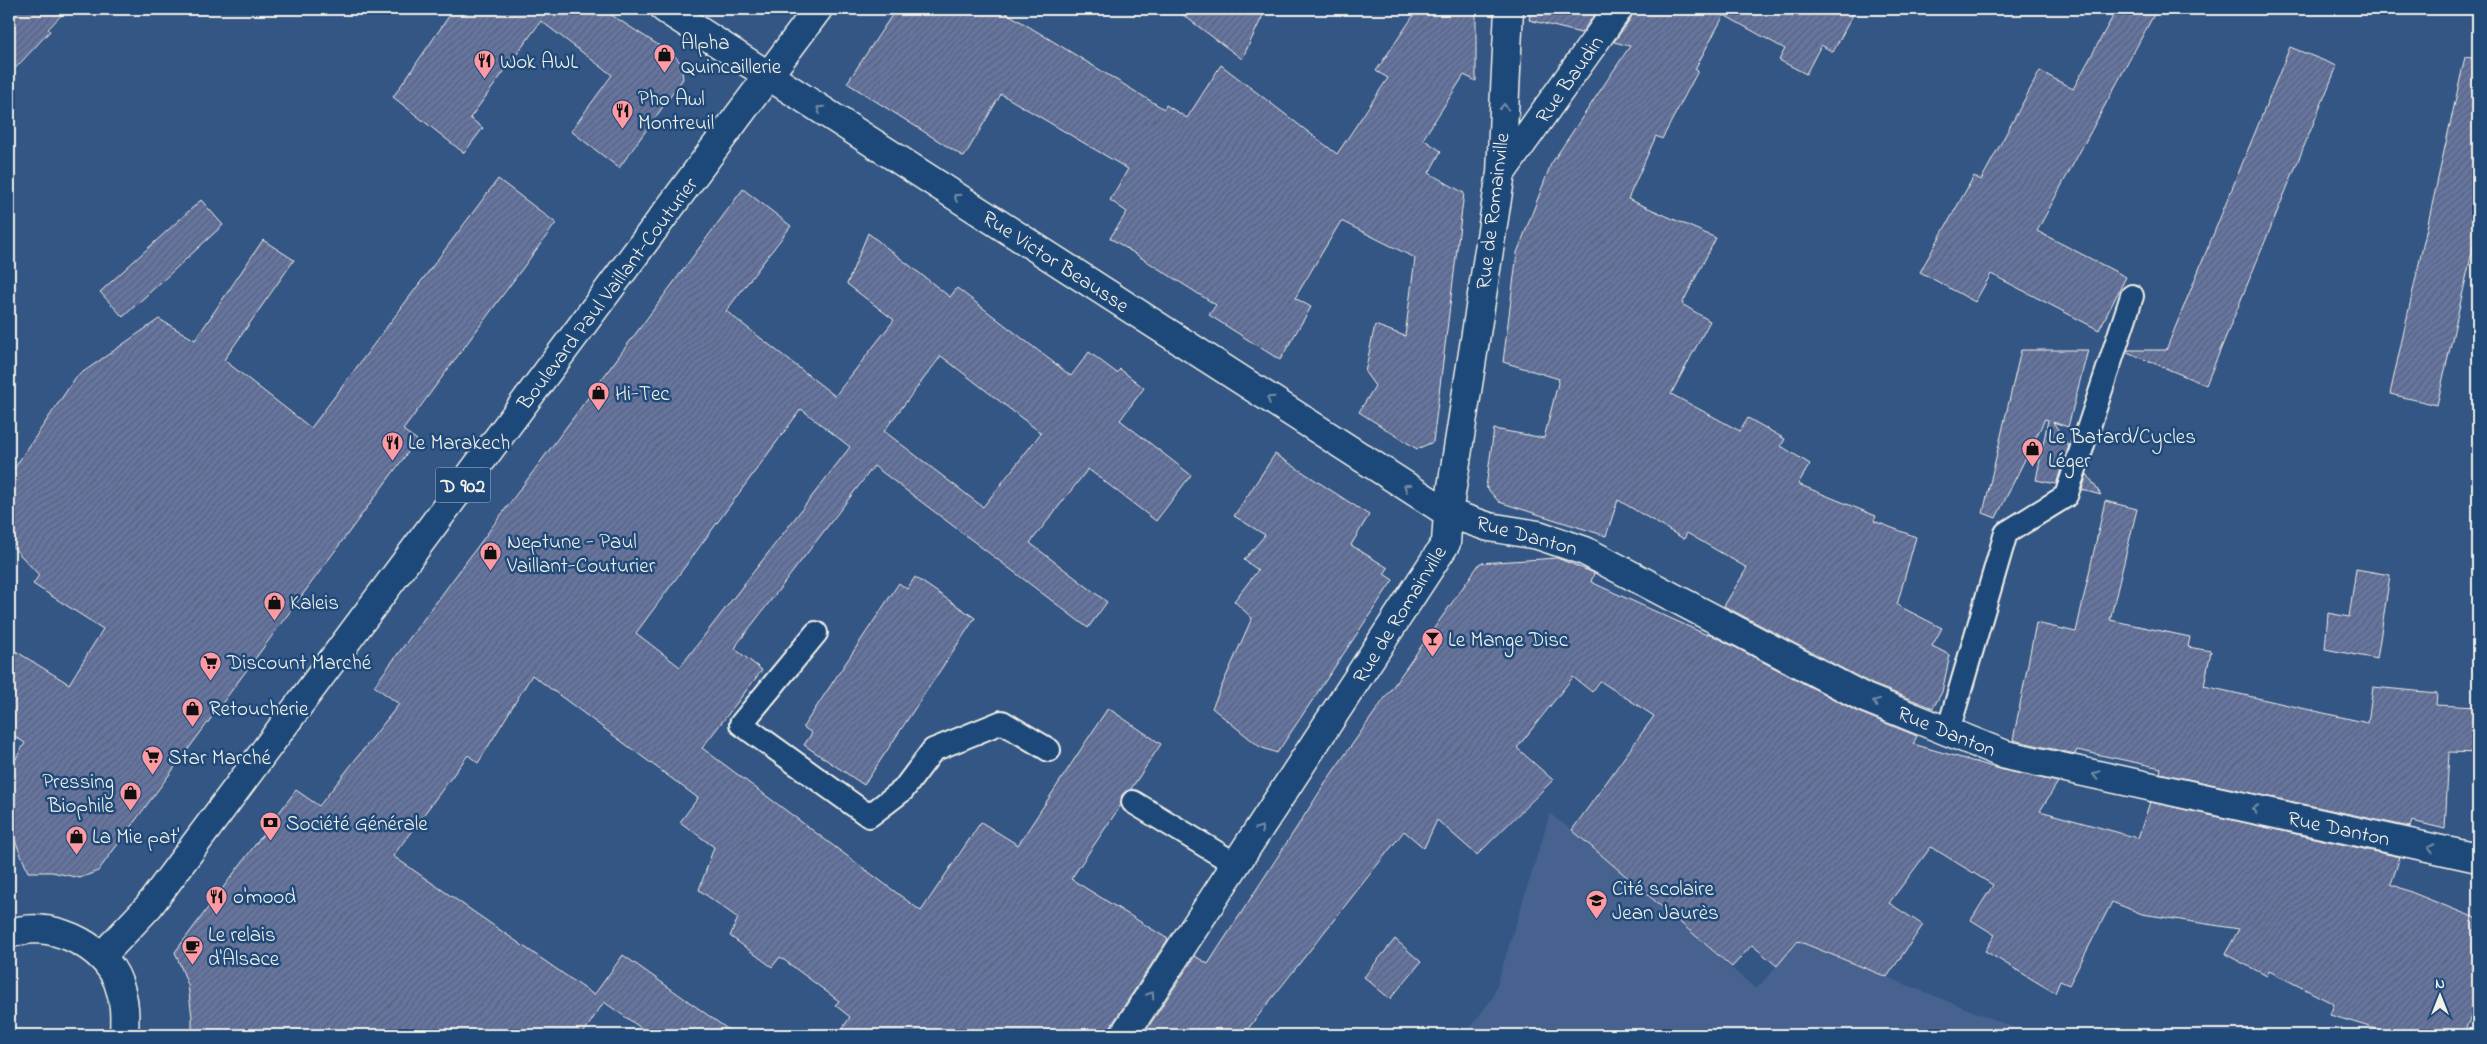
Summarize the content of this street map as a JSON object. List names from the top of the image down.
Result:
{
  "streets": {
    "street": [
      "Rue Baudin",
      "Rue de Romainville",
      "Rue Victor Beausse",
      "Boulevard Paul Vaillant-Couturier",
      "D 902",
      "Rue Danton"
    ]
  },
  "crossings": [
    ["Rue Baudin", "Rue de Romainville"],
    ["Rue de Romainville", "Rue Victor Beausse"],
    ["Rue de Romainville", "Rue Danton"],
    ["Rue Victor Beausse", "Boulevard Paul Vaillant-Couturier"],
    ["Rue Victor Beausse", "Rue Danton"]
  ],
  "one_way": ["Rue de Romainville", "Rue Victor Beausse", "Rue Danton"],
  "places": {
    "shop": [
      "Alpha Quincaillerie",
      "Hi-Tec",
      "Le Batard/Cycles Léger",
      "Neptune - Paul Vaillant-Couturier",
      "Kaleis",
      "Retoucherie",
      "Pressing Biophile",
      "La Mie pat'"
    ],
    "restaurant": [
      "Wok AWL",
      "Pho Awl Montreuil",
      "Le Marakech",
      "o'mood"
    ],
    "bar": ["Le Mange Disc"],
    "supermarket": ["Discount Marché", "Star Marché"],
    "bank": ["Société Générale"],
    "school or university": ["Cité scolaire Jean Jaurès"],
    "cafe": ["Le relais d'Alsace"]
  },
  "north": "top"
}
